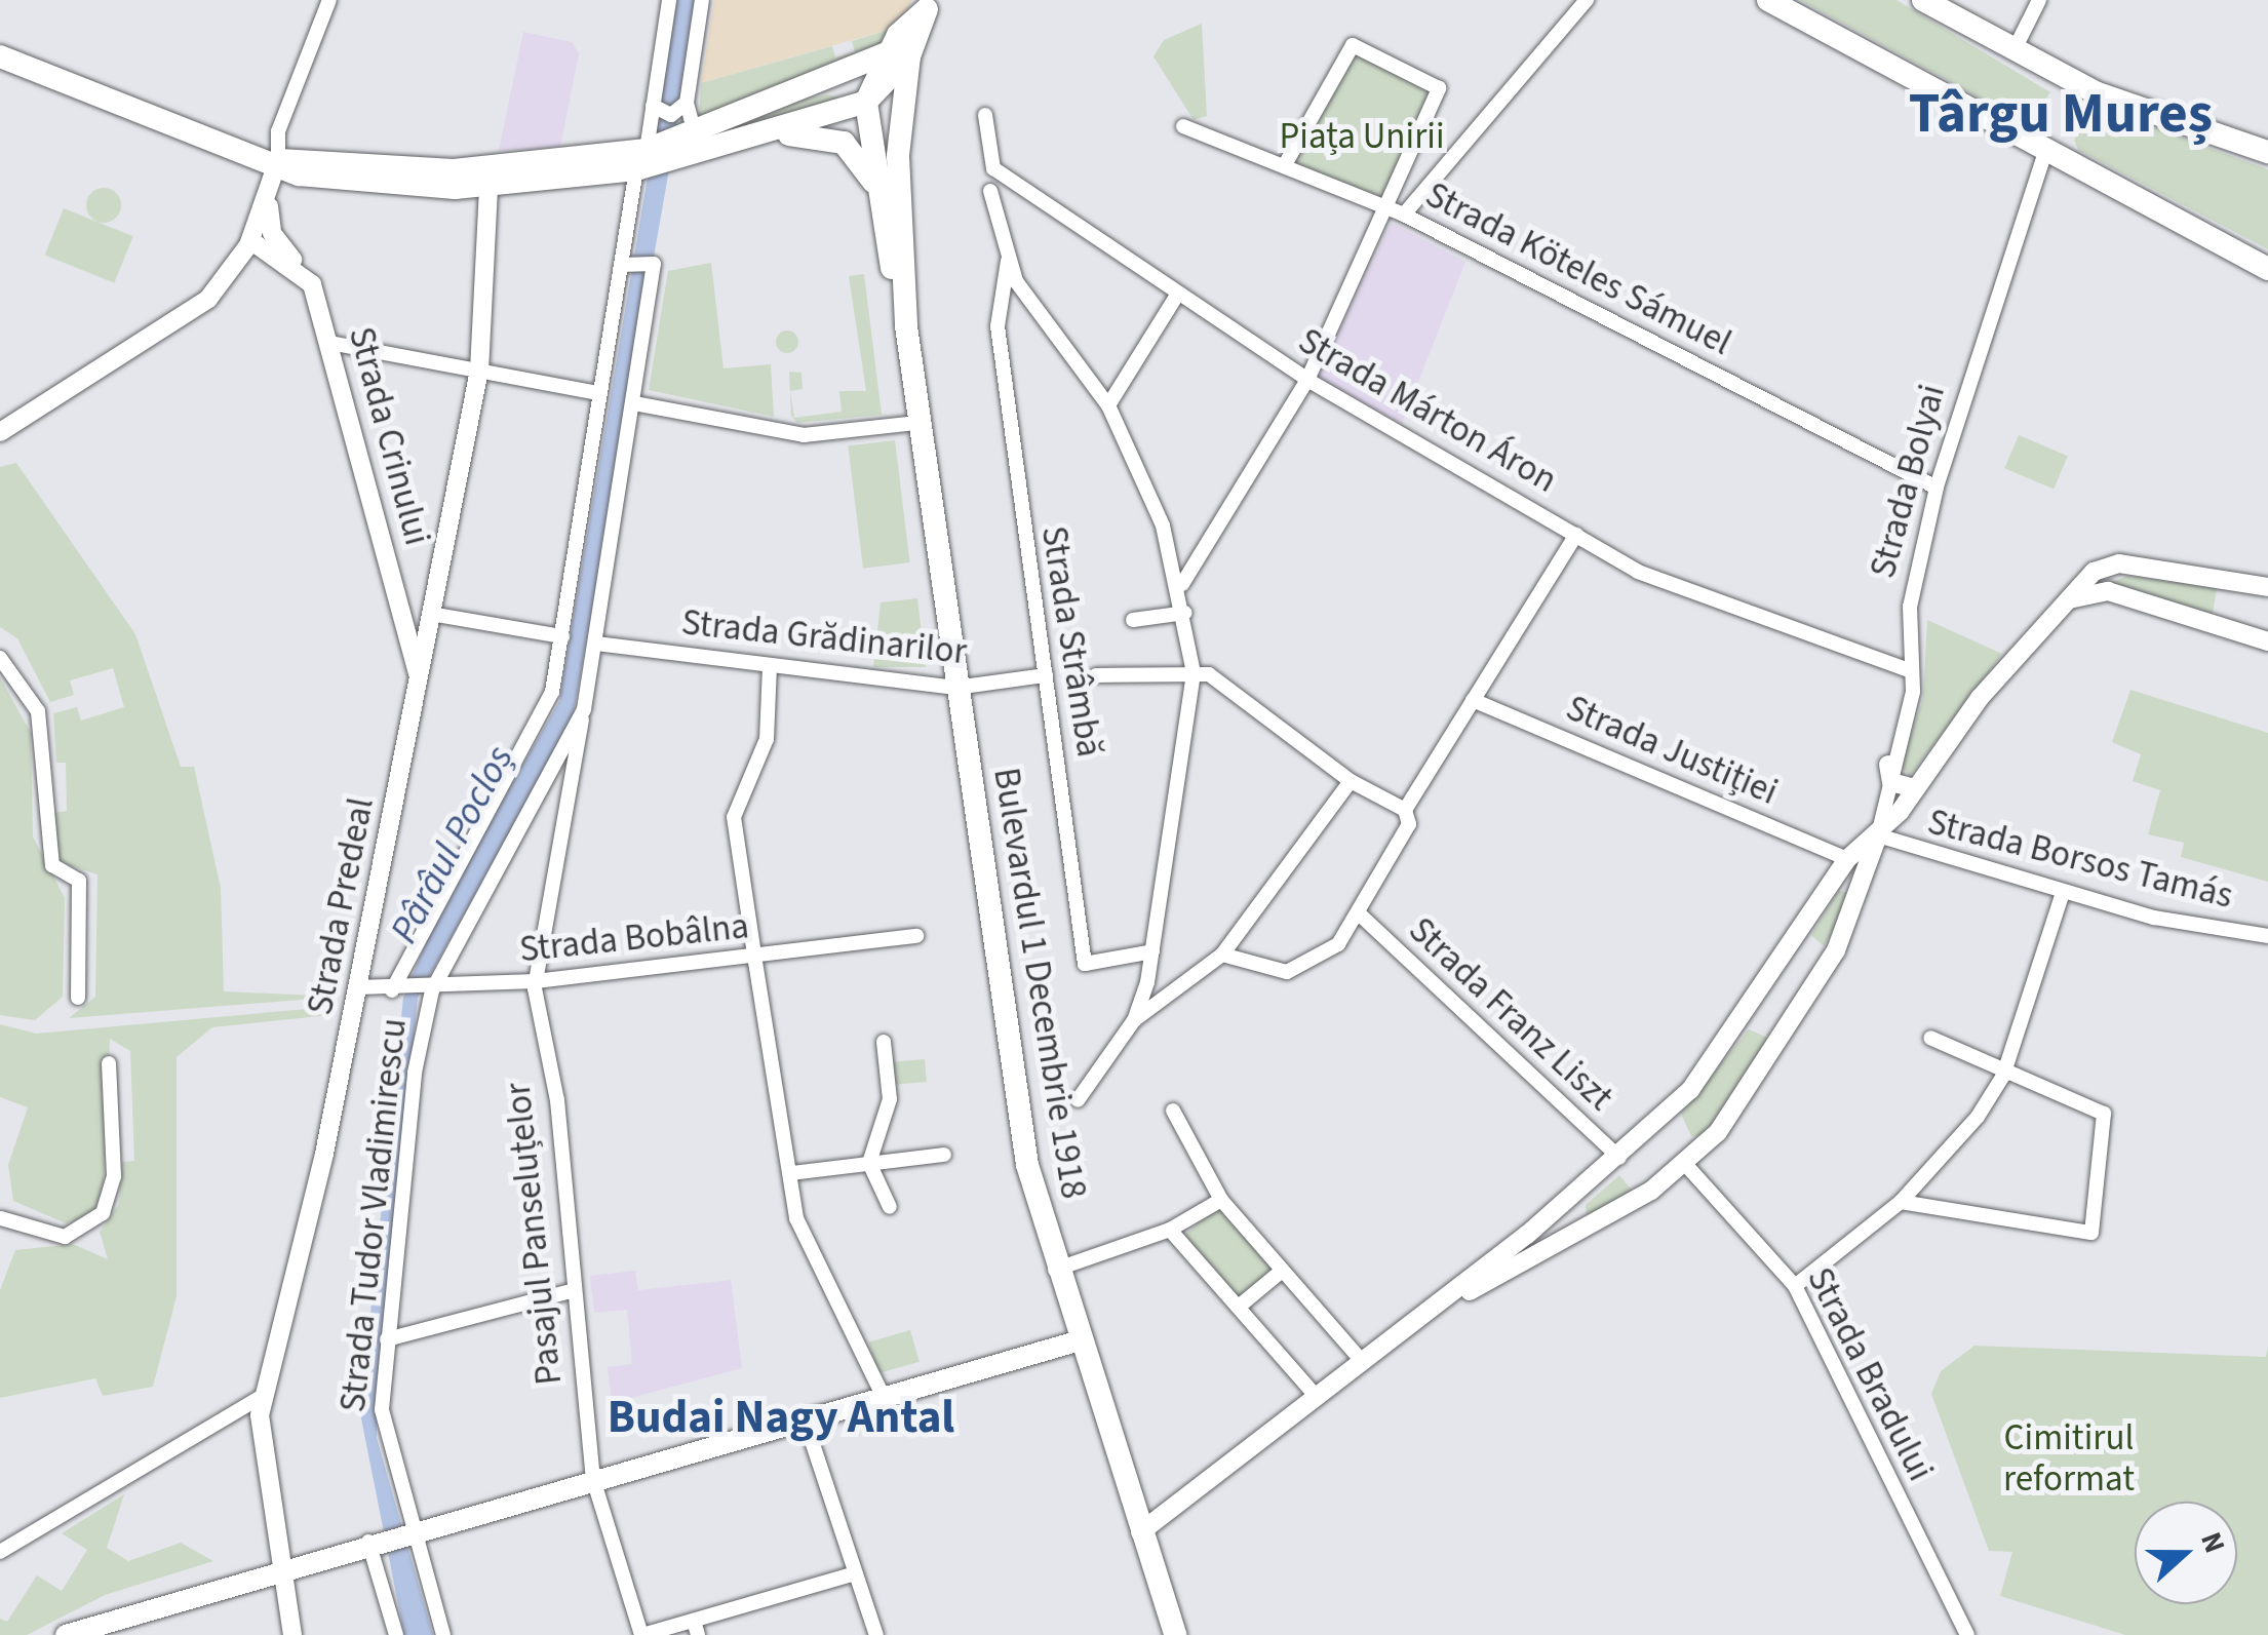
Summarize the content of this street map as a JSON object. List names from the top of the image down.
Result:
{
  "streets": {
    "main road": ["Bulevardul 1 Decembrie 1918"],
    "street": [
      "Strada Köteles Sámuel",
      "Strada Márton Áron",
      "Strada Crinului",
      "Strada Bolyai",
      "Strada Grădinarilor",
      "Strada Strâmbă",
      "Strada Justiției",
      "Strada Borsos Tamás",
      "Strada Predeal",
      "Strada Bobâlna",
      "Strada Franz Liszt",
      "Strada Tudor Vladimirescu",
      "Pasajul Panseluțelor",
      "Strada Bradului"
    ]
  },
  "crossings": [
    ["Strada Köteles Sámuel", "Strada Bolyai"],
    ["Strada Márton Áron", "Strada Bolyai"],
    ["Strada Crinului", "Strada Predeal"],
    ["Strada Bolyai", "Strada Justiției"],
    ["Strada Bolyai", "Strada Borsos Tamás"],
    ["Strada Bolyai", "Strada Franz Liszt"],
    ["Strada Bolyai", "Strada Bradului"],
    ["Strada Grădinarilor", "Strada Strâmbă"],
    ["Strada Grădinarilor", "Bulevardul 1 Decembrie 1918"],
    ["Strada Grădinarilor", "Strada Tudor Vladimirescu"],
    ["Strada Predeal", "Strada Bobâlna"],
    ["Strada Bobâlna", "Strada Tudor Vladimirescu"],
    ["Strada Bobâlna", "Pasajul Panseluțelor"],
    ["Strada Tudor Vladimirescu", "Pasajul Panseluțelor"]
  ],
  "districts": ["Târgu Mureș", "Budai Nagy Antal"],
  "water": ["Pârâul Pocloș"],
  "parks": ["Piața Unirii", "Cimitirul reformat"],
  "north": "right"
}
